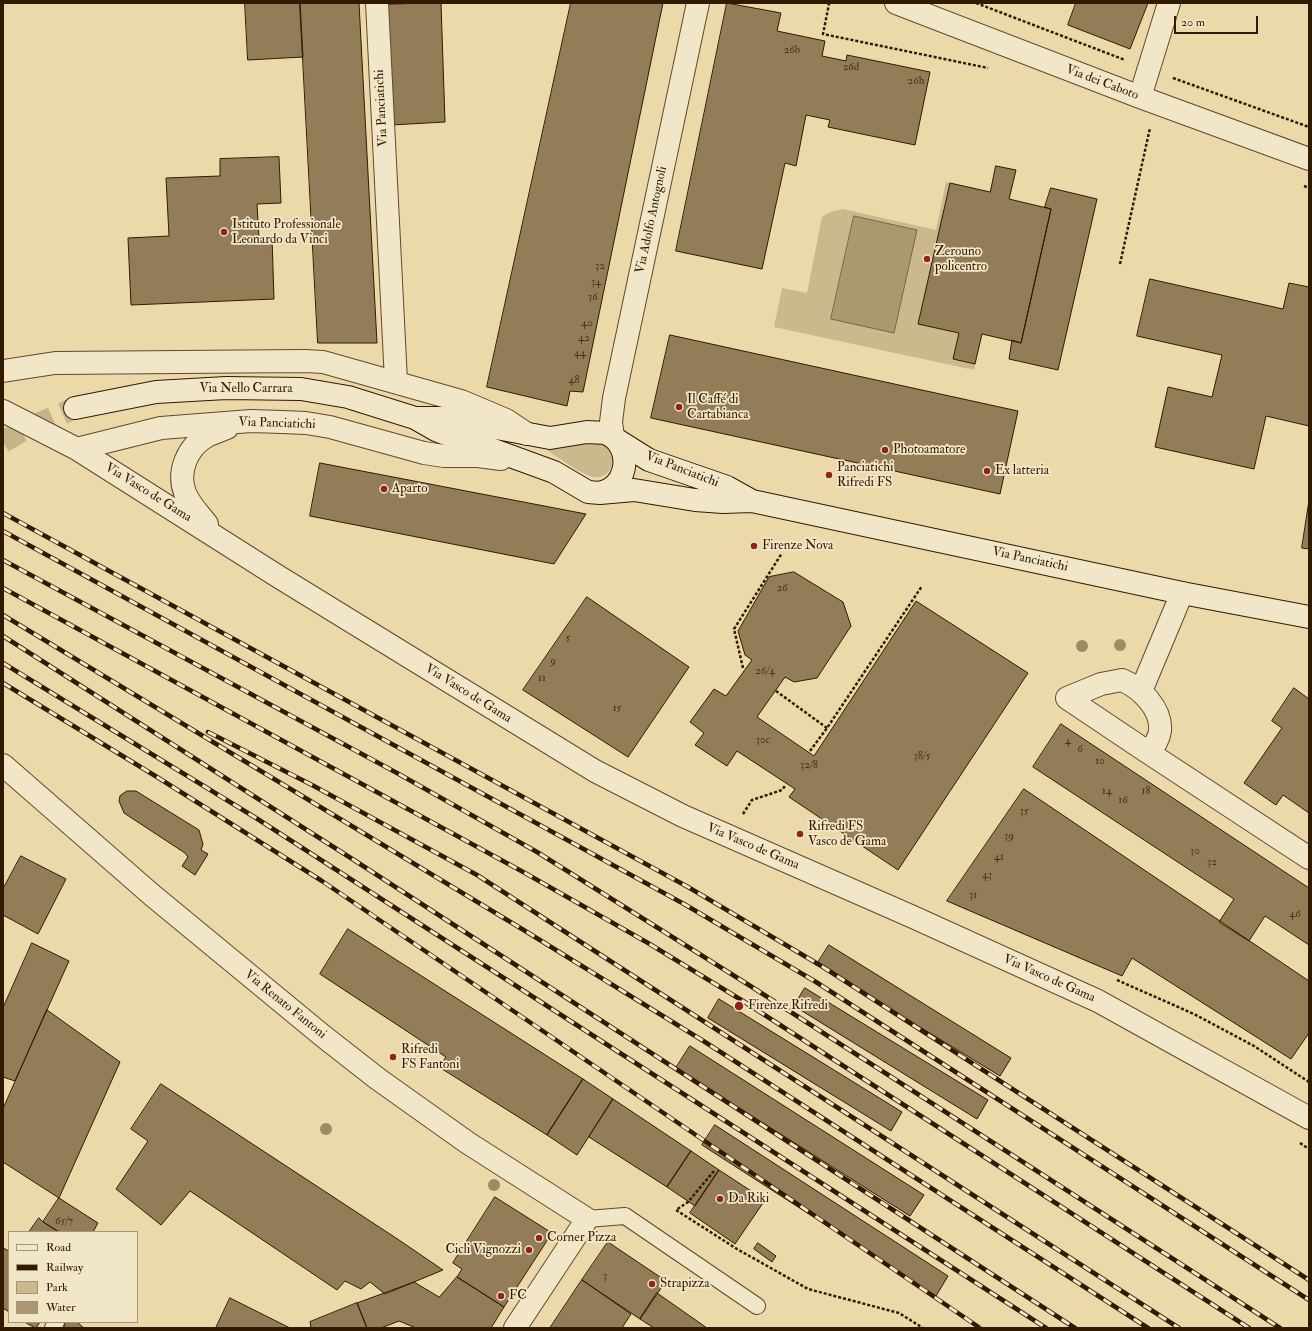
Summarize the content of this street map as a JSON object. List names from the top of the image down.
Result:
{
  "streets": {
    "street": [
      "Via dei Caboto",
      "Via Panciatichi",
      "Via Adolfo Antognoli",
      "Via Nello Carrara",
      "Via Vasco de Gama",
      "Via Renato Fantoni"
    ]
  },
  "crossings": [
    ["Via Panciatichi", "Via Adolfo Antognoli"],
    ["Via Panciatichi", "Via Nello Carrara"],
    ["Via Panciatichi", "Via Vasco de Gama"]
  ],
  "places": [
    "Istituto Professionale Leonardo da Vinci",
    "Zerouno policentro",
    "Il Caffé di Cartabianca",
    "Photoamatore",
    "Ex latteria",
    "Panciatichi Rifredi FS",
    "Aparto",
    "Firenze Nova",
    "Rifredi FS Vasco de Gama",
    "Firenze Rifredi",
    "Rifredi FS Fantoni",
    "Da Riki",
    "Corner Pizza",
    "Cicli Vignozzi",
    "Strapizza",
    "FC"
  ],
  "house_numbers": [
    "26b",
    "26d",
    "26h",
    "32",
    "34",
    "36",
    "40",
    "42",
    "44",
    "48",
    "26",
    "5",
    "9",
    "26/4",
    "11",
    "15",
    "30c",
    "4",
    "6",
    "38/5",
    "10",
    "32/8",
    "14",
    "18",
    "16",
    "35",
    "39",
    "30",
    "41",
    "32",
    "43",
    "31",
    "46",
    "65/7",
    "3"
  ],
  "legend": [
    "Road",
    "Railway",
    "Park",
    "Water"
  ],
  "scale_bar": "20 m"
}
